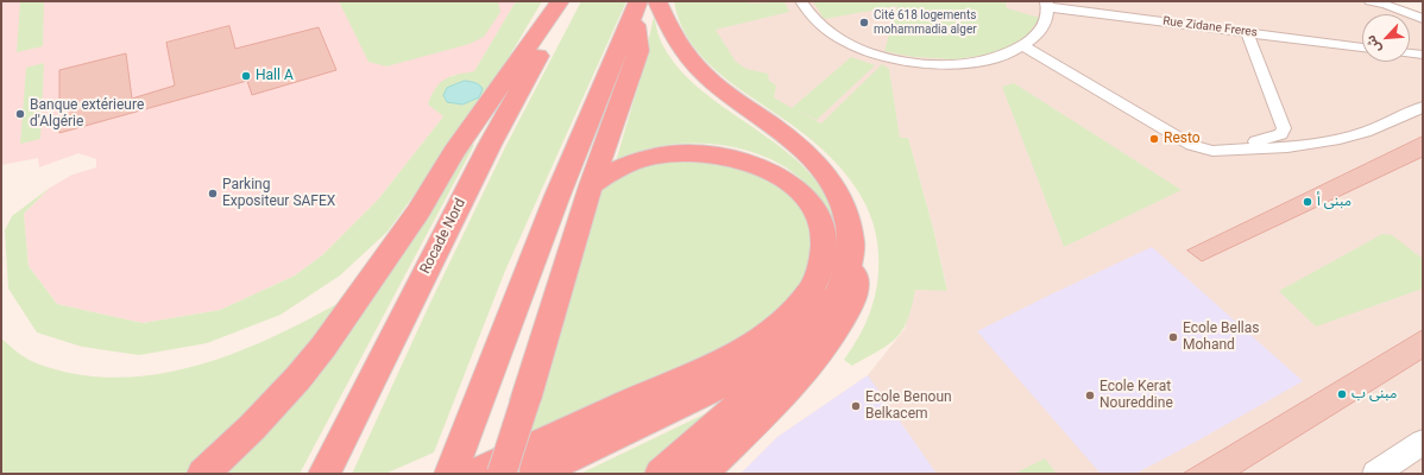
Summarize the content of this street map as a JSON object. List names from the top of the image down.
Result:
{
  "streets": {
    "highway": ["Rocade Nord"],
    "street": ["Rue Zidane Freres"]
  },
  "places": [
    "Cité 618 logements mohammadia alger",
    "Hall A",
    "Banque extérieure d'Algérie",
    "Resto",
    "Parking Expositeur SAFEX",
    "مبنى أ",
    "Ecole Bellas Mohand",
    "مبنى ب",
    "Ecole Kerat Noureddine",
    "Ecole Benoun Belkacem"
  ],
  "north": "bottom left"
}
